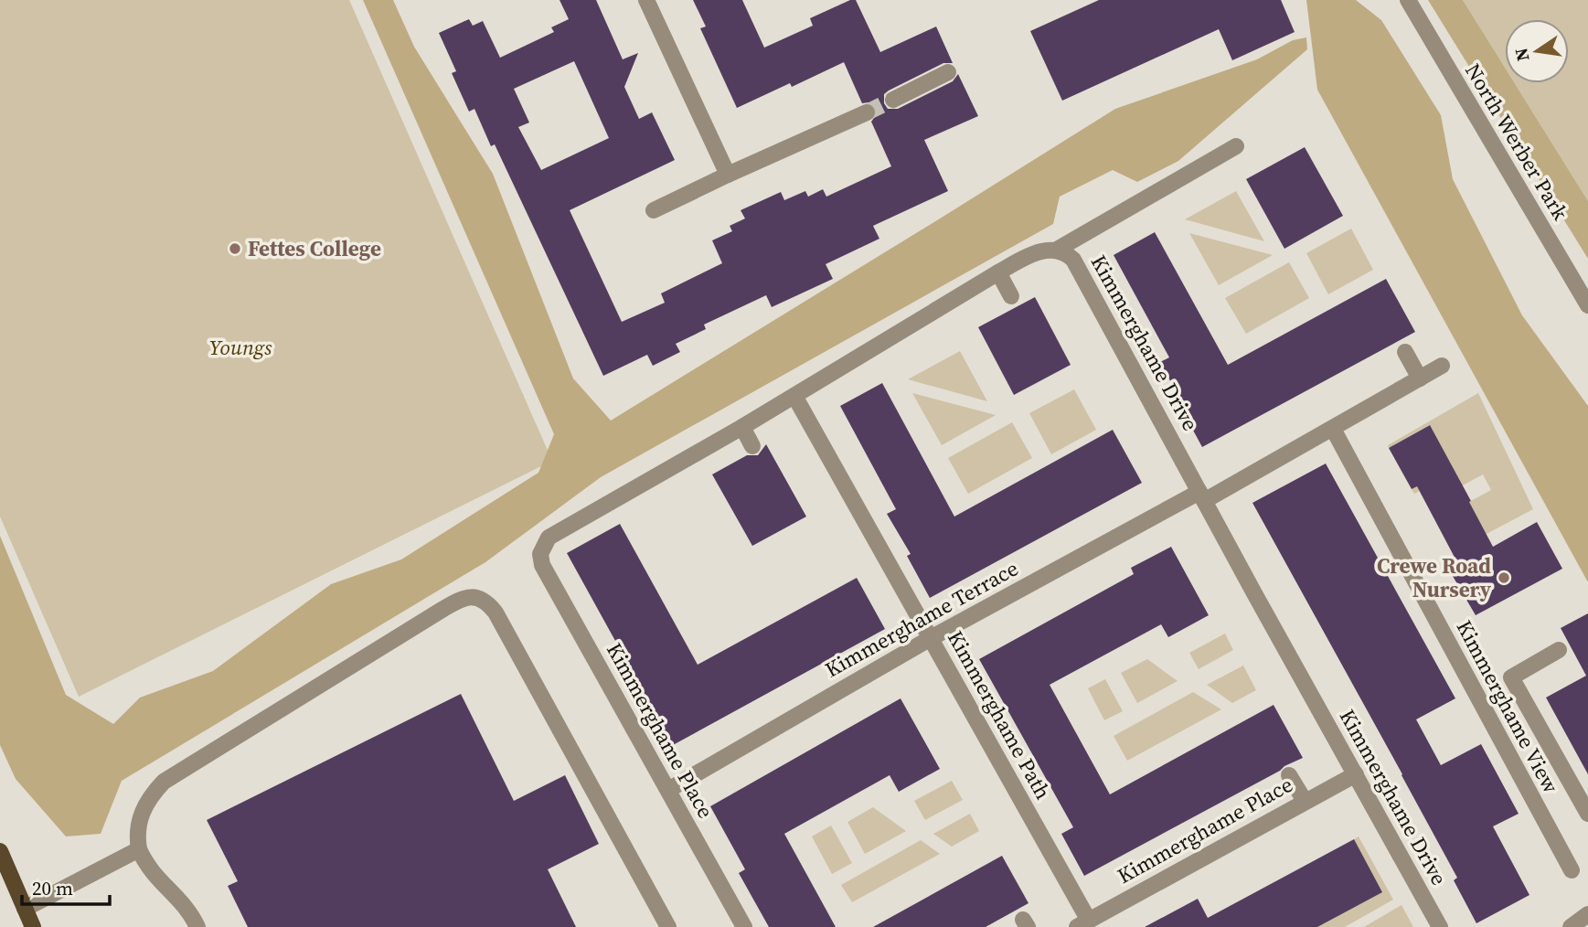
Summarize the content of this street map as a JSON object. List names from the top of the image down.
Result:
{
  "streets": {
    "street": [
      "North Werber Park",
      "Kimmerghame Drive",
      "Kimmerghame Terrace",
      "Kimmerghame View",
      "Kimmerghame Path",
      "Kimmerghame Place"
    ]
  },
  "crossings": [
    ["Kimmerghame Drive", "Kimmerghame Terrace"],
    ["Kimmerghame Drive", "Kimmerghame Place"],
    ["Kimmerghame Terrace", "Kimmerghame Path"],
    ["Kimmerghame Terrace", "Kimmerghame Place"],
    ["Kimmerghame Path", "Kimmerghame Place"]
  ],
  "parks": ["Youngs"],
  "places": ["Fettes College", "Crewe Road Nursery"],
  "scale_bar": "20 m",
  "north": "left"
}
